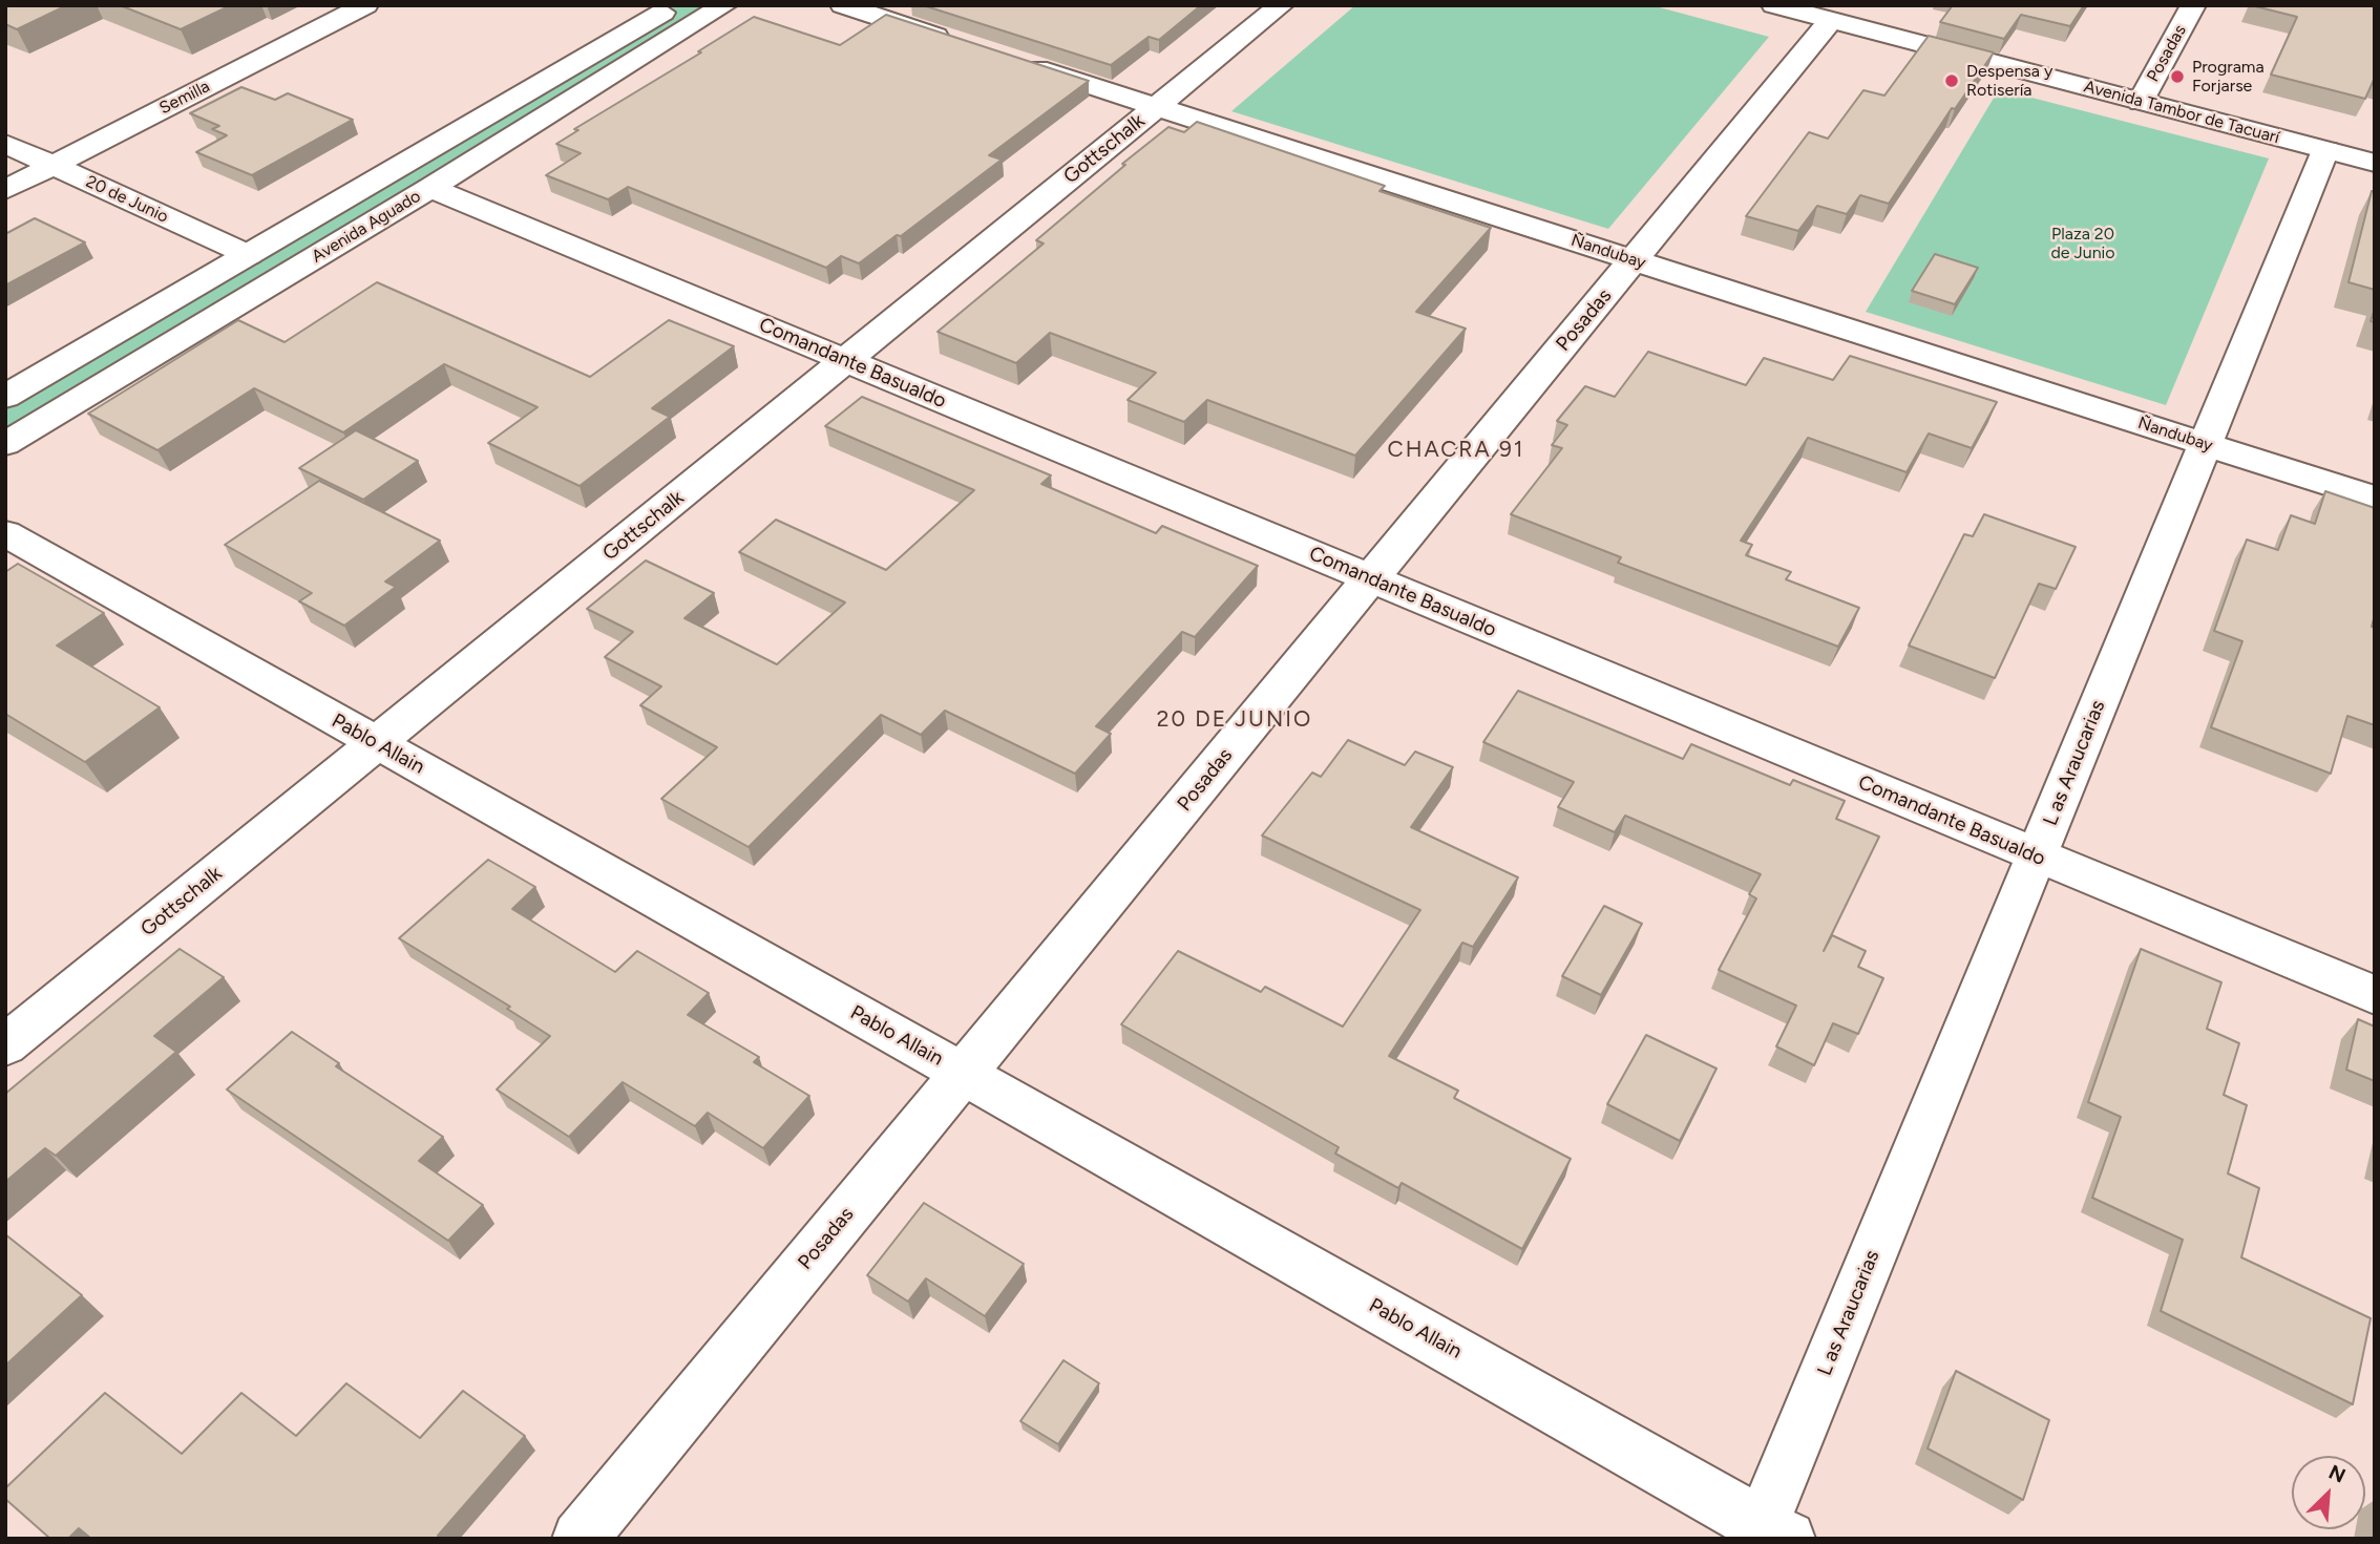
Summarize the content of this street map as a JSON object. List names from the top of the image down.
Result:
{
  "streets": {
    "street": [
      "Posadas",
      "Semilla",
      "Avenida Tambor de Tacuarí",
      "Gottschalk",
      "20 de Junio",
      "Avenida Aguado",
      "Ñandubay",
      "Comandante Basualdo",
      "Pablo Allain",
      "L as Araucarias"
    ]
  },
  "crossings": [
    ["Posadas", "Avenida Tambor de Tacuarí"],
    ["Posadas", "Ñandubay"],
    ["Posadas", "Comandante Basualdo"],
    ["Posadas", "Pablo Allain"],
    ["Semilla", "20 de Junio"],
    ["Avenida Tambor de Tacuarí", "L as Araucarias"],
    ["Gottschalk", "Ñandubay"],
    ["Gottschalk", "Comandante Basualdo"],
    ["Gottschalk", "Pablo Allain"],
    ["20 de Junio", "Avenida Aguado"],
    ["Avenida Aguado", "Comandante Basualdo"],
    ["Ñandubay", "L as Araucarias"],
    ["Comandante Basualdo", "L as Araucarias"],
    ["Pablo Allain", "L as Araucarias"]
  ],
  "districts": ["CHACRA 91", "20 DE JUNIO"],
  "parks": ["Plaza 20 de Junio"],
  "places": ["Programa Forjarse", "Despensa y Rotisería"],
  "north": "top right"
}
